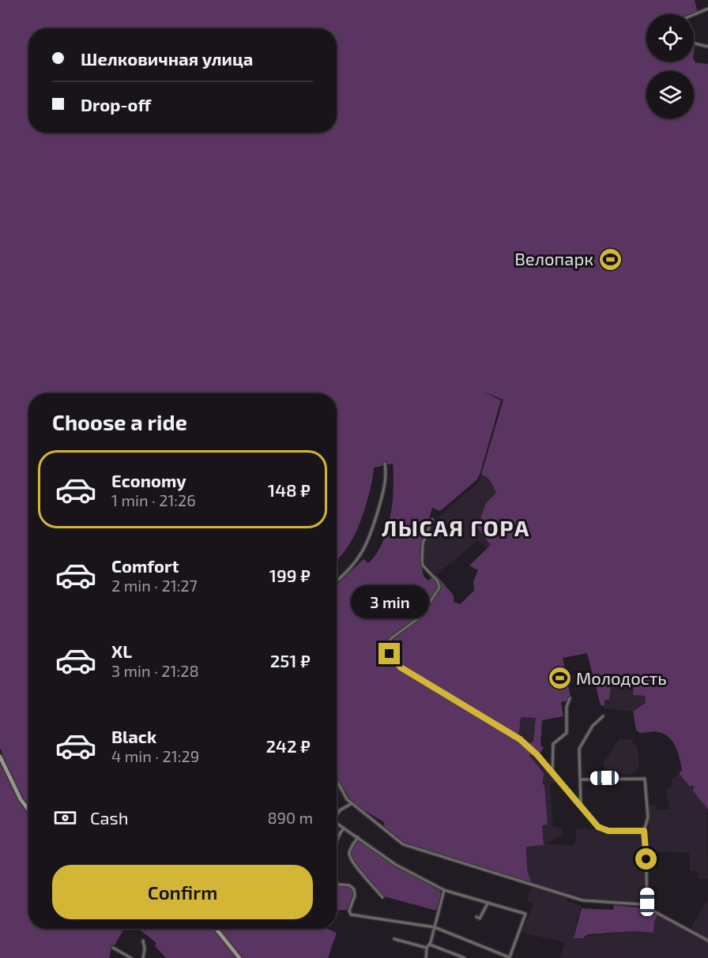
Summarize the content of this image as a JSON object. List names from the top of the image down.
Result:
{
  "districts": ["ЛЫСАЯ ГОРА"],
  "places": {
    "sports": ["Велопарк", "Молодость"]
  },
  "page": {
    "banner": ["Шелковичная улица", "Drop-off"],
    "heading": "Choose a ride",
    "list": [
      {
        "name": "Economy",
        "note": "1 min · 21:26",
        "value": "148 ₽"
      },
      {
        "name": "Comfort",
        "note": "2 min · 21:27",
        "value": "199 ₽"
      },
      {
        "name": "XL",
        "note": "3 min · 21:28",
        "value": "251 ₽"
      },
      {
        "name": "Black",
        "note": "4 min · 21:29",
        "value": "242 ₽"
      }
    ],
    "bubble": "3 min",
    "pay": ["Cash", "890 m"],
    "buttons": "Confirm"
  }
}
